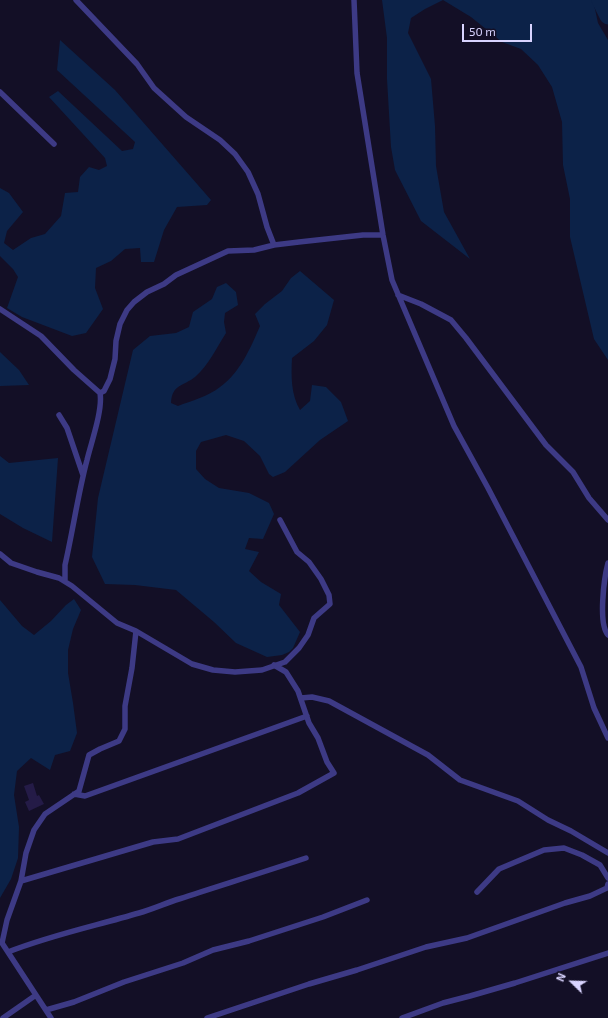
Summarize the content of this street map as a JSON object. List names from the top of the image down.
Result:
{
  "scale_bar": "50 m",
  "north": "top left"
}
